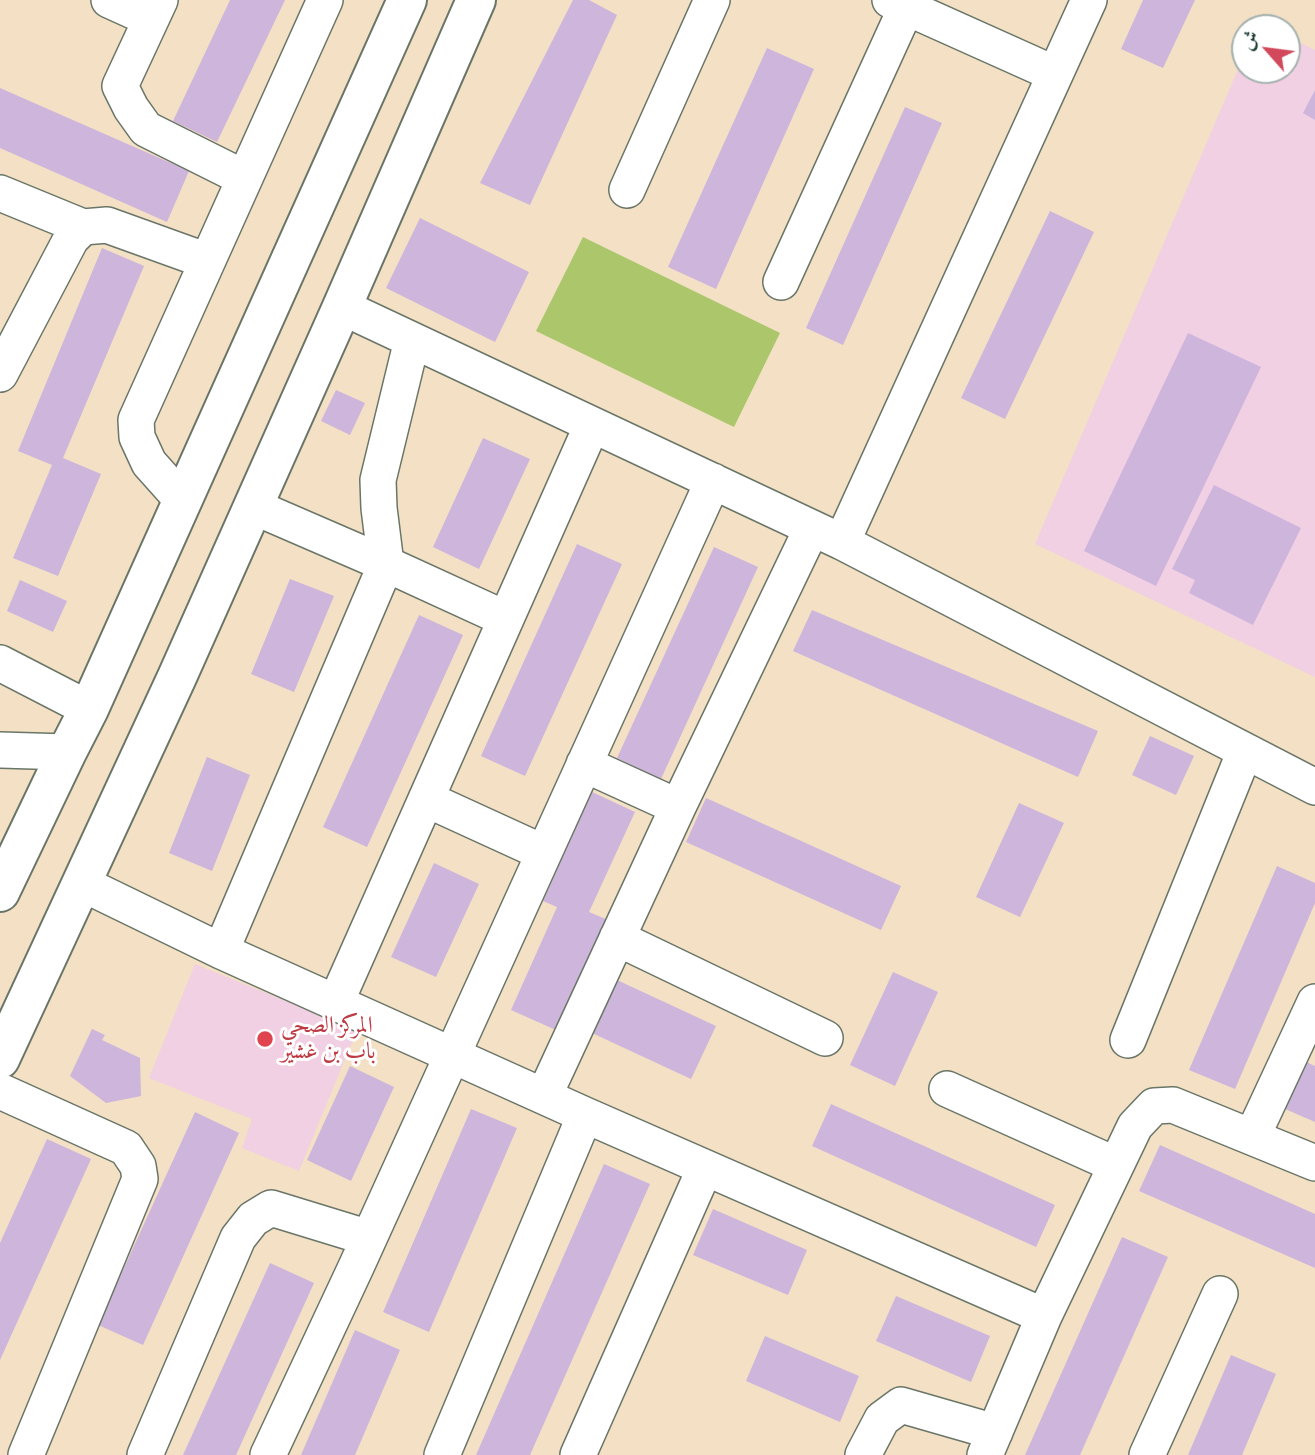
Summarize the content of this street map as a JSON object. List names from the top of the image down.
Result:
{
  "places": ["المركز الصحي باب بن غشير"],
  "north": "top left"
}
